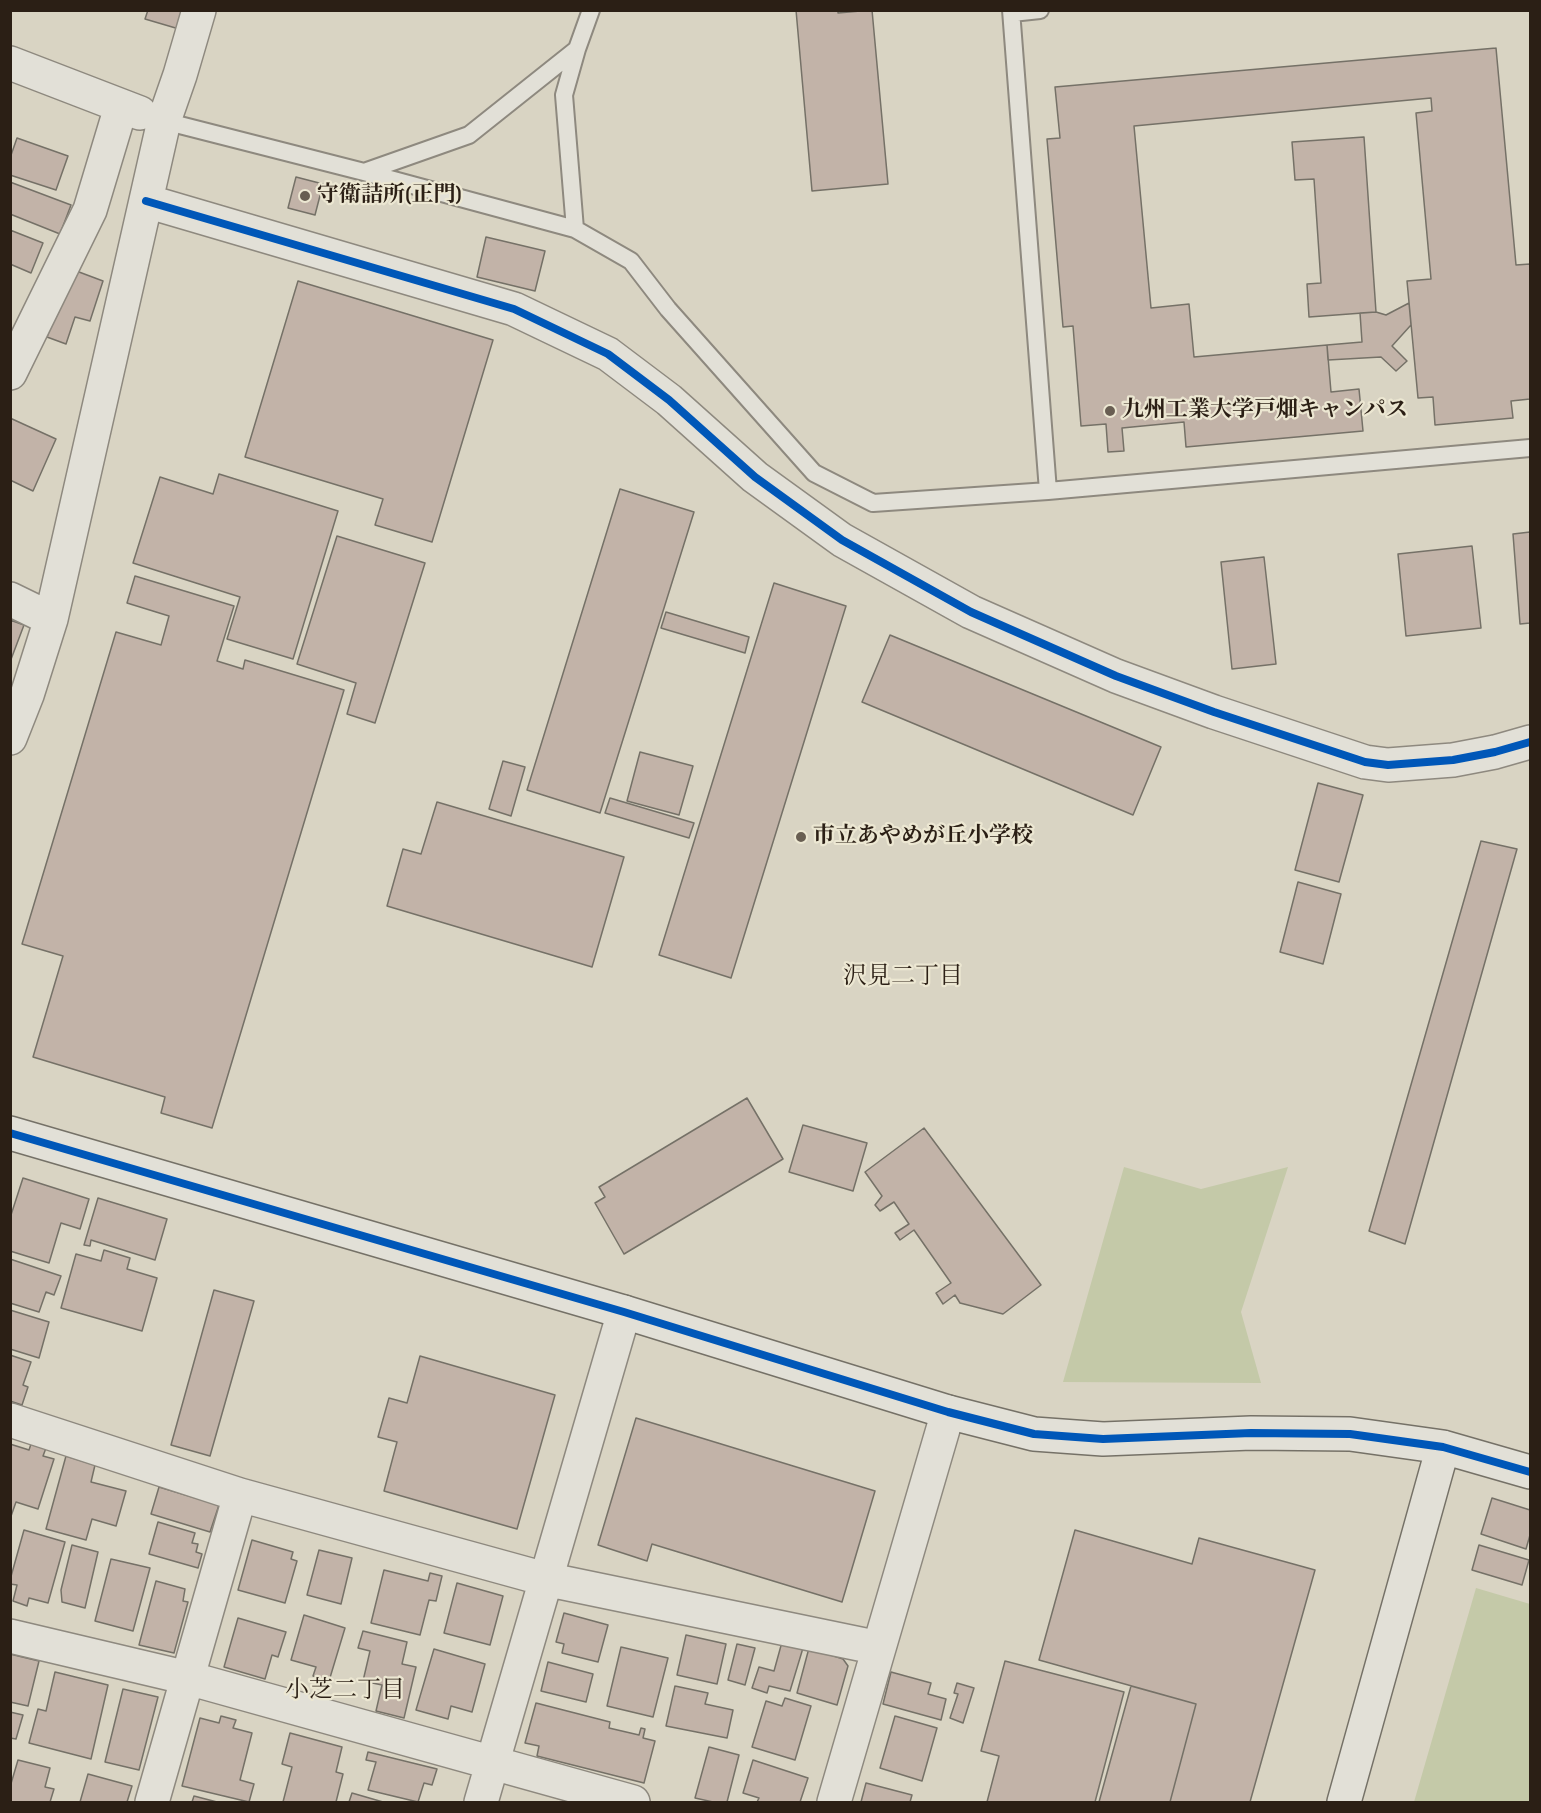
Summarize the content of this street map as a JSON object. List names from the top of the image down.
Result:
{
  "districts": ["沢見二丁目", "小芝二丁目"],
  "places": ["守衛詰所(正門)", "九州工業大学戸畑キャンパス", "市立あやめが丘小学校"]
}
